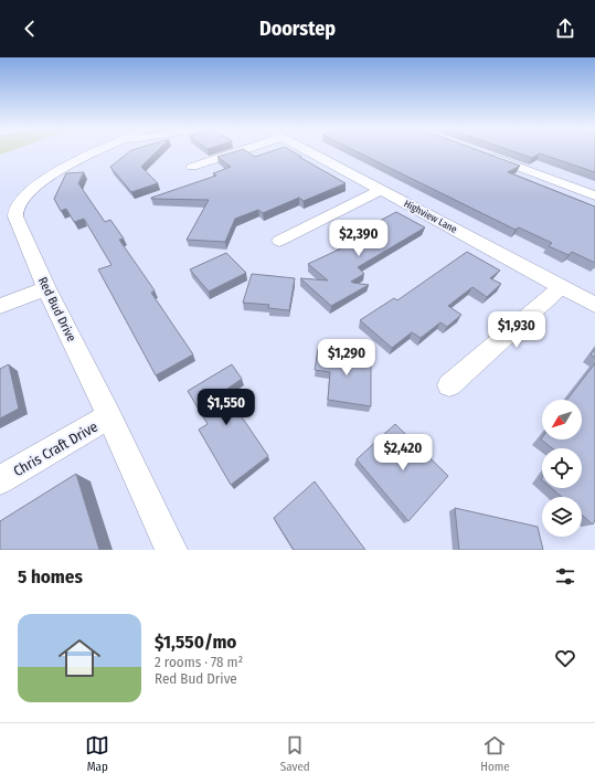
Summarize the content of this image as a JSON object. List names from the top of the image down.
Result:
{
  "streets": {
    "street": ["Highview Lane", "Red Bud Drive", "Chris Craft Drive"]
  },
  "crossings": [
    ["Red Bud Drive", "Chris Craft Drive"]
  ],
  "north": "bottom left",
  "page": {
    "header": "Doorstep",
    "price": [
      "$2,390",
      "$1,930",
      "$1,290",
      "$1,550",
      "$2,420"
    ],
    "heading": "5 homes",
    "list": [
      {
        "name": "$1,550/mo",
        "note": "2 rooms · 78 m² · Red Bud Drive"
      }
    ],
    "tabs": ["Map", "Saved", "Home"]
  }
}
